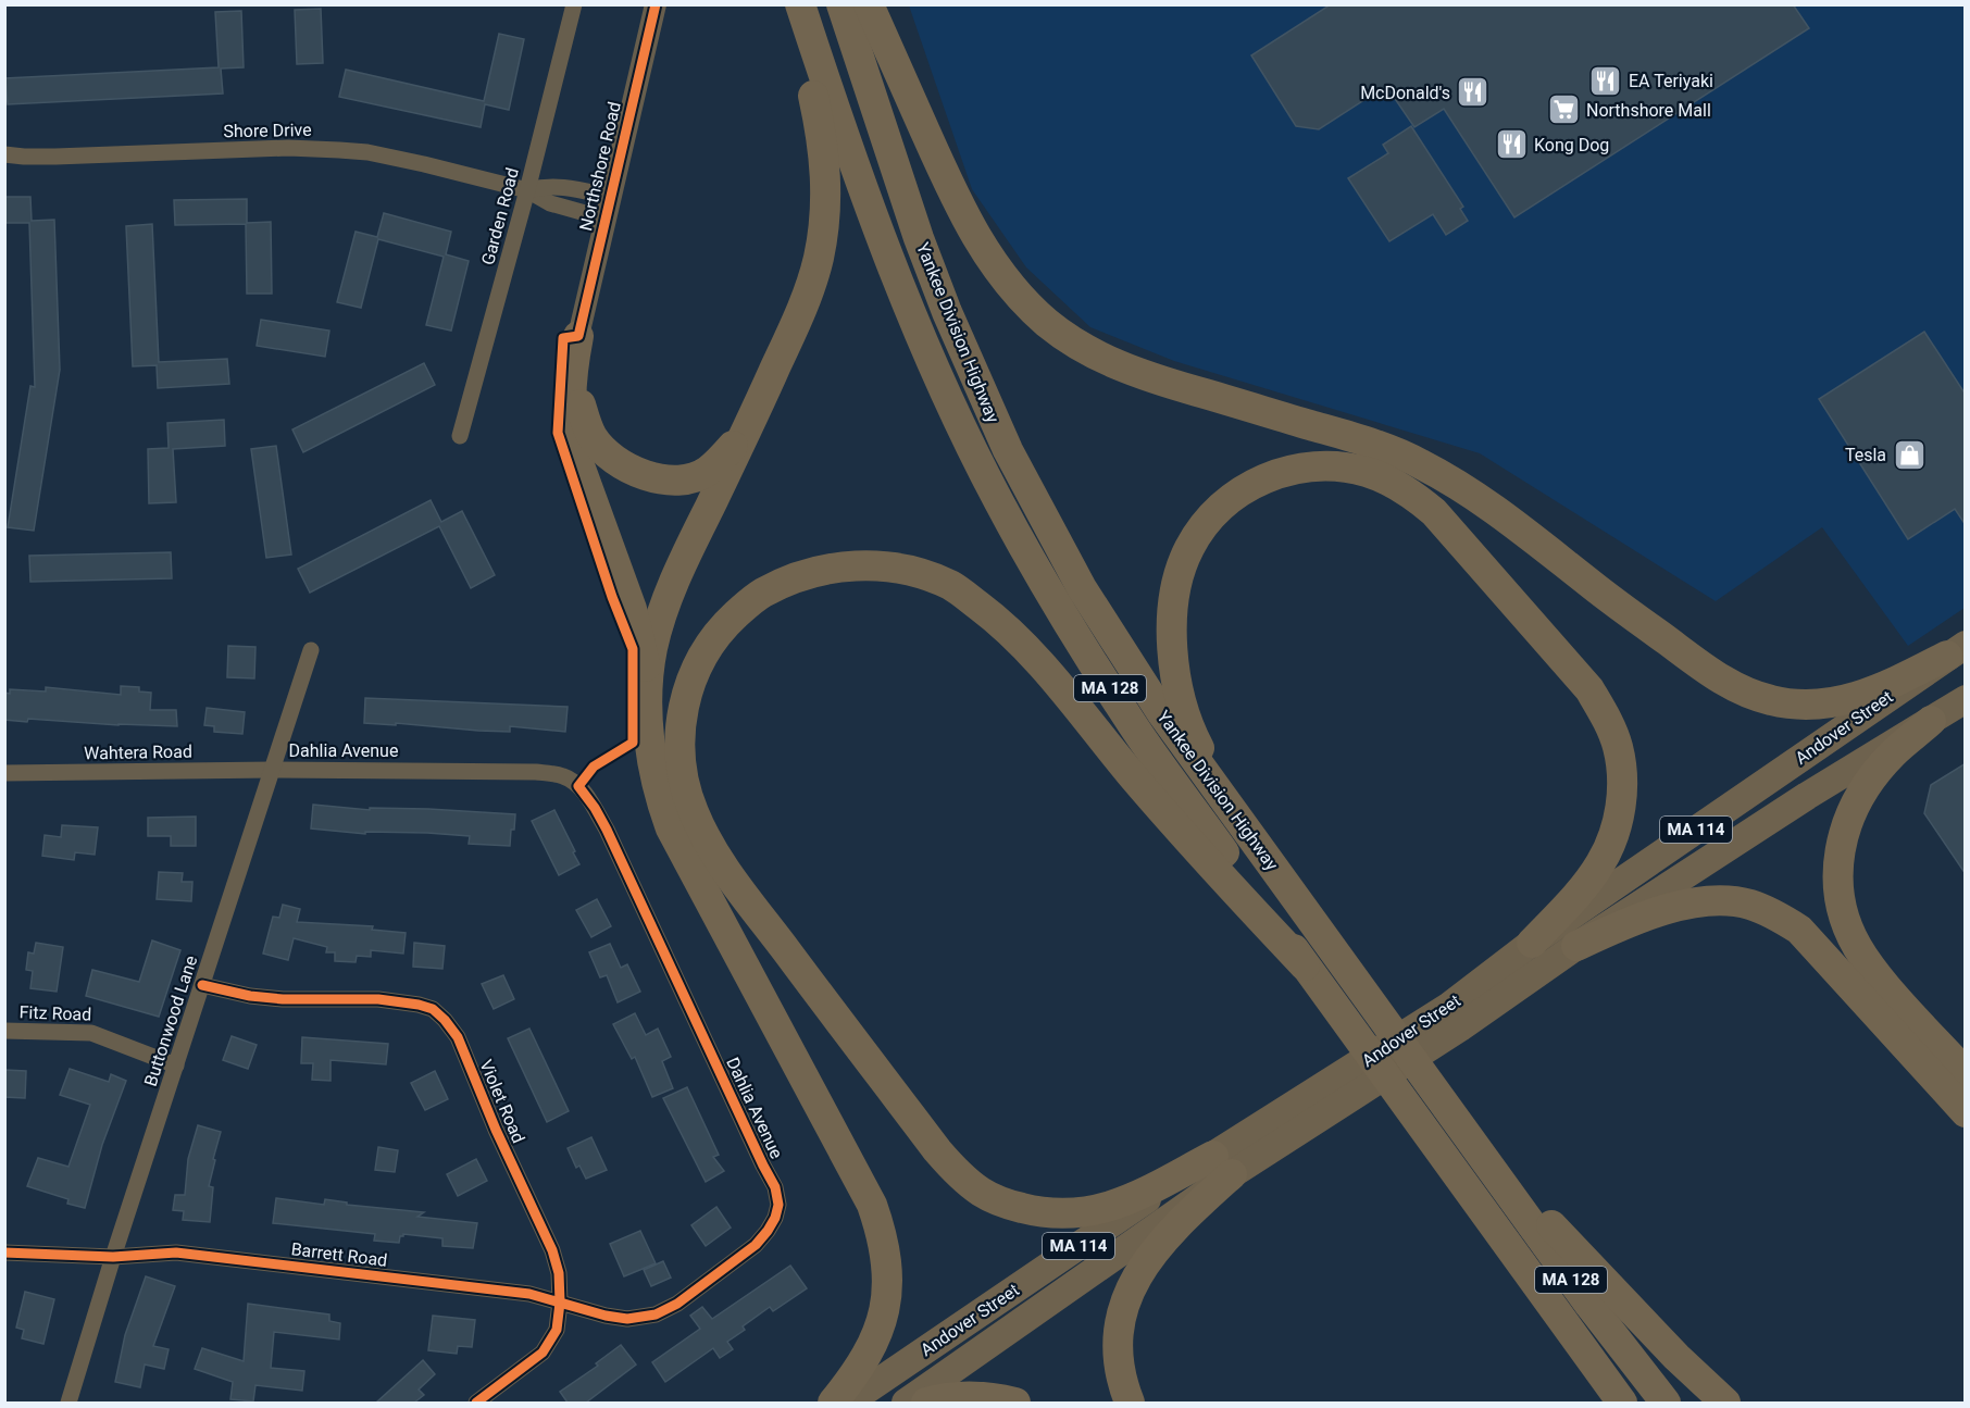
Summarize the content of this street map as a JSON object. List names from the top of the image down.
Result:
{
  "streets": {
    "highway": [
      "Yankee Division Highway",
      "MA 128",
      "Andover Street",
      "MA 114"
    ],
    "street": [
      "Shore Drive",
      "Northshore Road",
      "Garden Road",
      "Dahlia Avenue",
      "Wahtera Road",
      "Fitz Road",
      "Buttonwood Lane",
      "Violet Road",
      "Barrett Road"
    ]
  },
  "crossings": [
    ["Shore Drive", "Northshore Road"],
    ["Shore Drive", "Garden Road"],
    ["Dahlia Avenue", "Wahtera Road"],
    ["Dahlia Avenue", "Buttonwood Lane"],
    ["Dahlia Avenue", "Violet Road"],
    ["Dahlia Avenue", "Barrett Road"],
    ["Wahtera Road", "Buttonwood Lane"],
    ["Fitz Road", "Buttonwood Lane"],
    ["Buttonwood Lane", "Violet Road"],
    ["Buttonwood Lane", "Barrett Road"],
    ["Violet Road", "Barrett Road"]
  ],
  "places": {
    "restaurant": ["EA Teriyaki", "McDonald's", "Kong Dog"],
    "supermarket": ["Northshore Mall"],
    "shop": ["Tesla"]
  }
}
